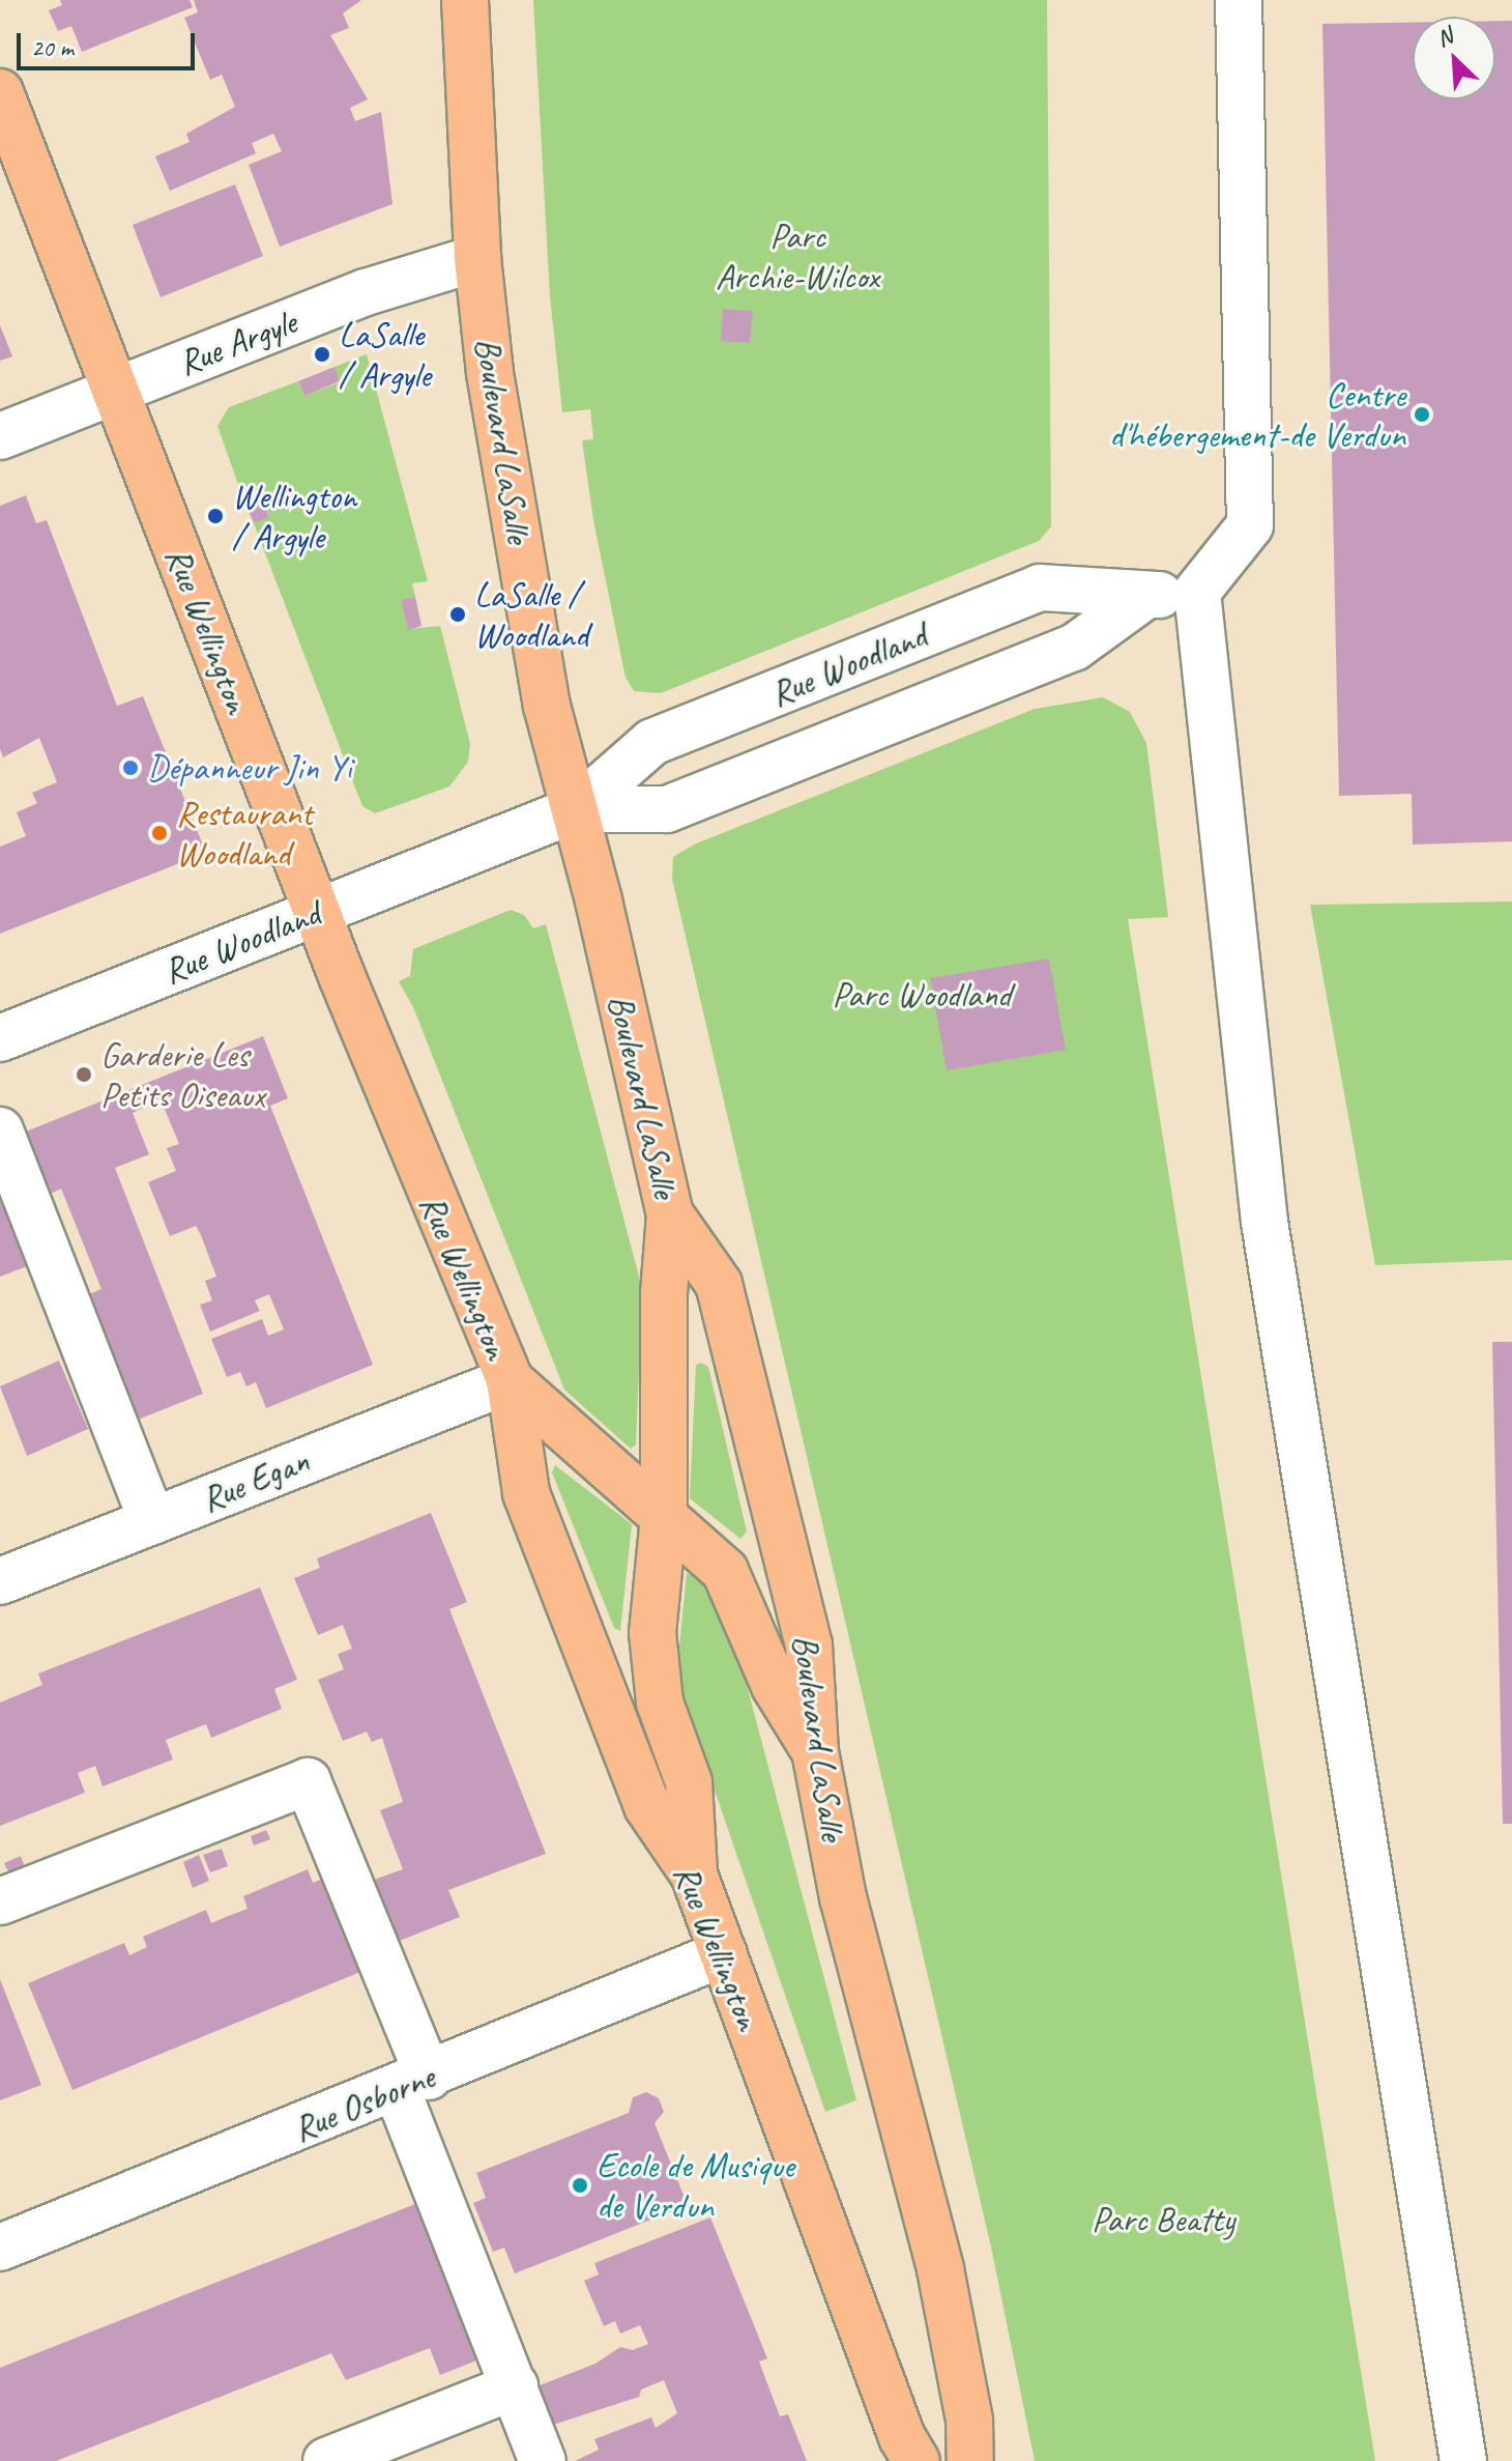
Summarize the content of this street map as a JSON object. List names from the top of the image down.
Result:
{
  "streets": {
    "main road": ["Boulevard LaSalle", "Rue Wellington"],
    "street": [
      "Rue Argyle",
      "Rue Woodland",
      "Rue Egan",
      "Rue Osborne"
    ]
  },
  "crossings": [
    ["Rue Argyle", "Boulevard LaSalle"],
    ["Rue Argyle", "Rue Wellington"],
    ["Boulevard LaSalle", "Rue Woodland"],
    ["Rue Wellington", "Rue Woodland"],
    ["Rue Wellington", "Rue Egan"],
    ["Rue Wellington", "Rue Osborne"]
  ],
  "parks": ["Parc Archie-Wilcox", "Parc Woodland", "Parc Beatty"],
  "places": [
    "LaSalle / Argyle",
    "Centre d'hébergement-de Verdun",
    "Wellington / Argyle",
    "LaSalle / Woodland",
    "Dépanneur Jin Yi",
    "Restaurant Woodland",
    "Garderie Les Petits Oiseaux",
    "Ecole de Musique de Verdun"
  ],
  "scale_bar": "20 m",
  "north": "top left"
}
